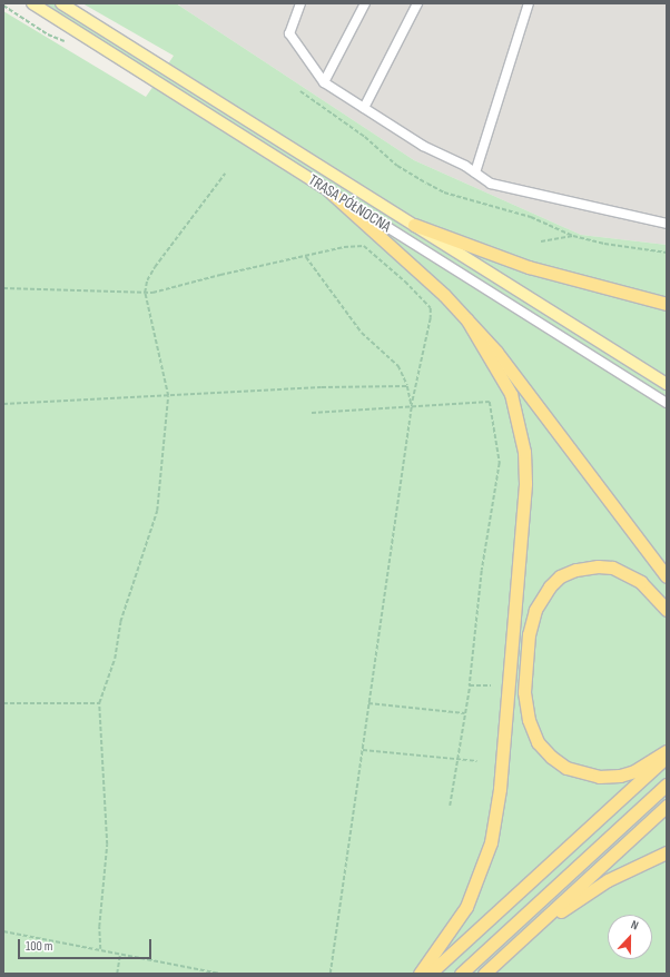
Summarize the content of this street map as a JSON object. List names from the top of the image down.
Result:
{
  "streets": {
    "main road": ["TRASA PÓŁNOCNA"]
  },
  "scale_bar": "100 m",
  "north": "top"
}
